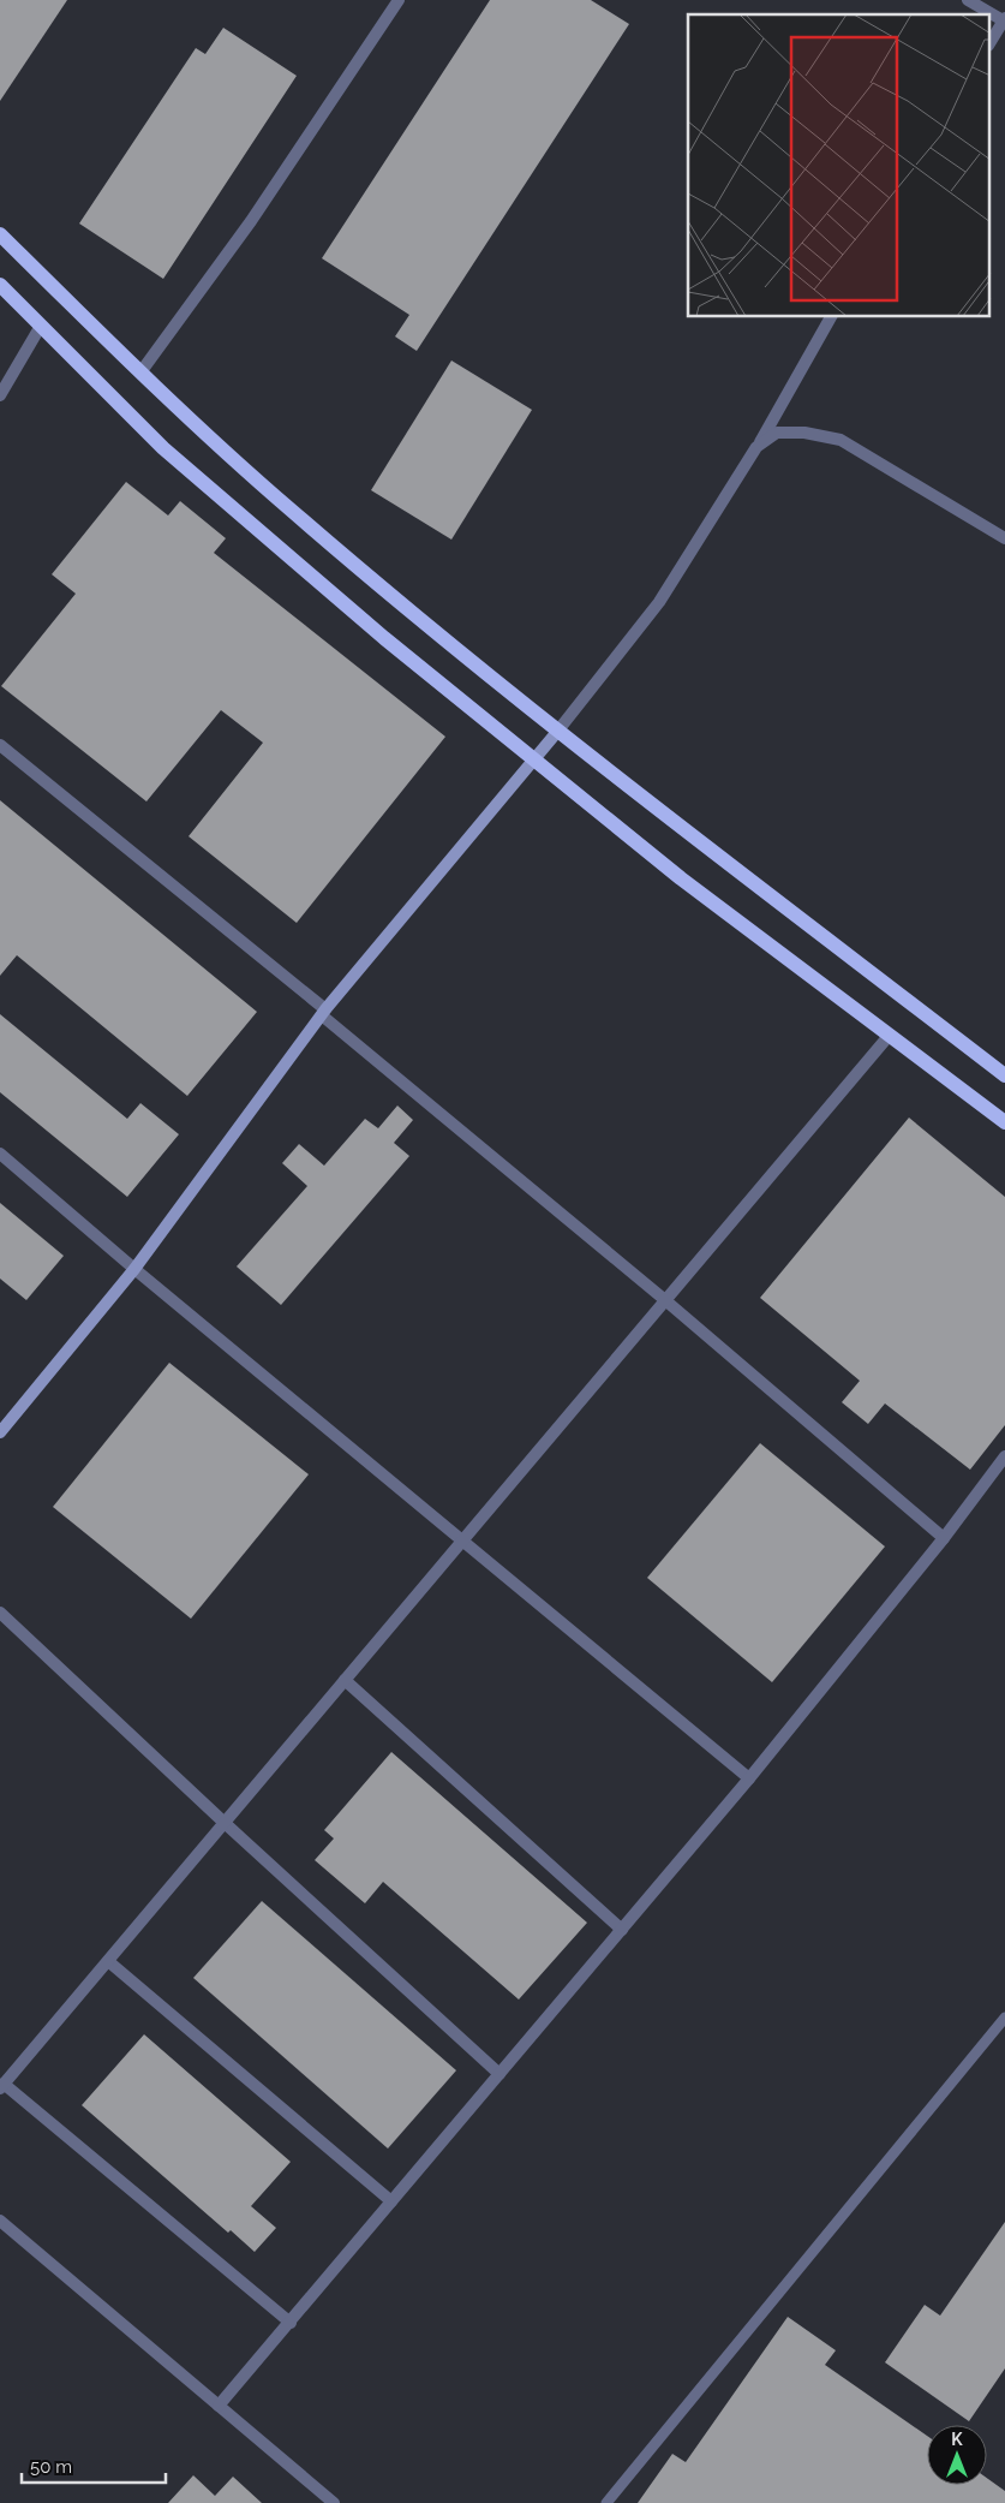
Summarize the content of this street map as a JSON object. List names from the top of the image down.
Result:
{
  "scale_bar": "50 m",
  "north": "top"
}
